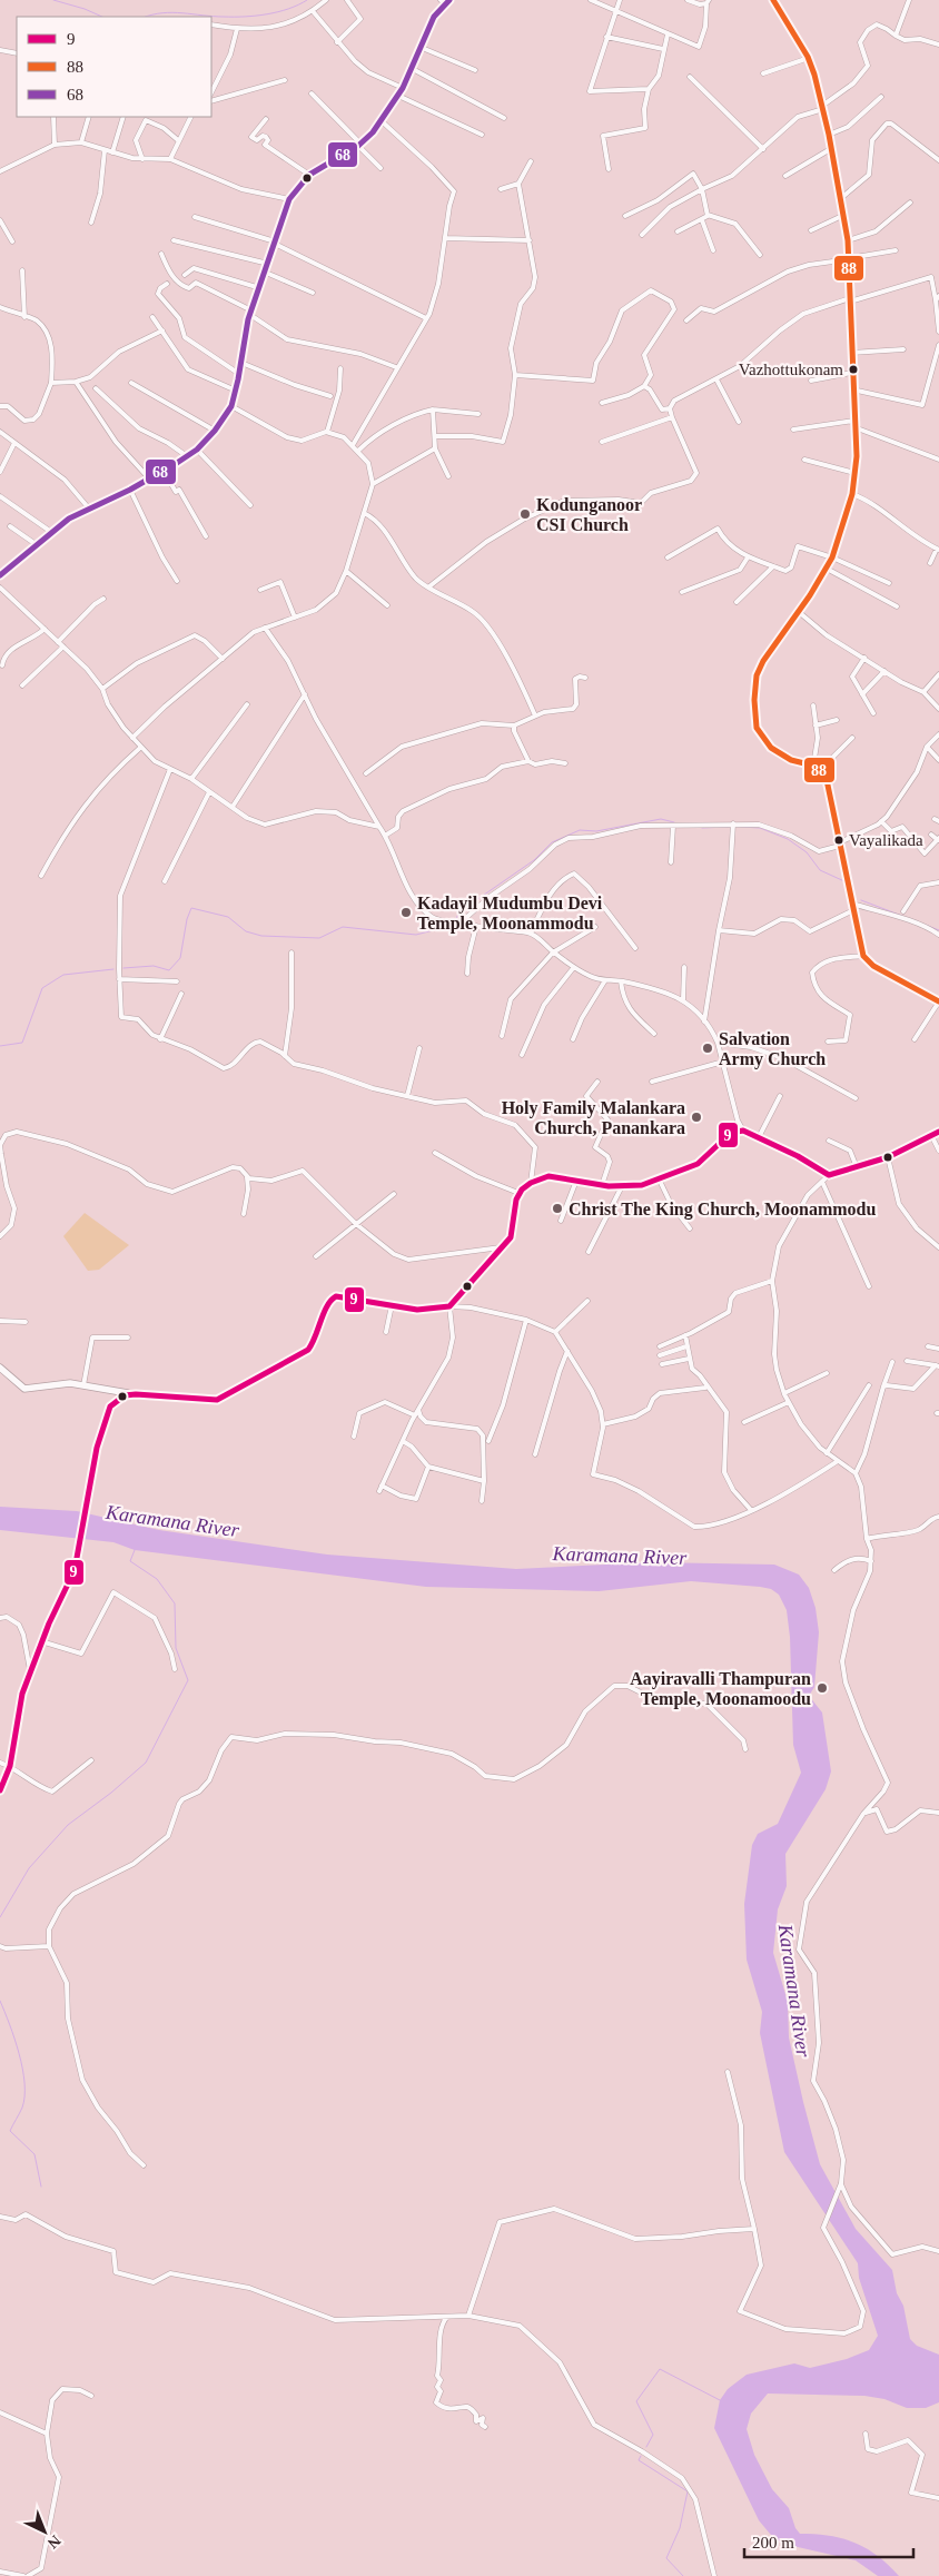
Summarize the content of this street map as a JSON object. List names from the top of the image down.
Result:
{
  "water": ["Karamana River"],
  "places": [
    "Vazhottukonam",
    "Kodunganoor CSI Church",
    "Vayalikada",
    "Kadayil Mudumbu Devi Temple, Moonammodu",
    "Salvation Army Church",
    "Holy Family Malankara Church, Panankara",
    "Christ The King Church, Moonammodu",
    "Aayiravalli Thampuran Temple, Moonamoodu"
  ],
  "lines": ["transit line 88", "transit line 68", "transit line 9"],
  "legend": ["9", "88", "68"],
  "scale_bar": "200 m",
  "north": "bottom right"
}
